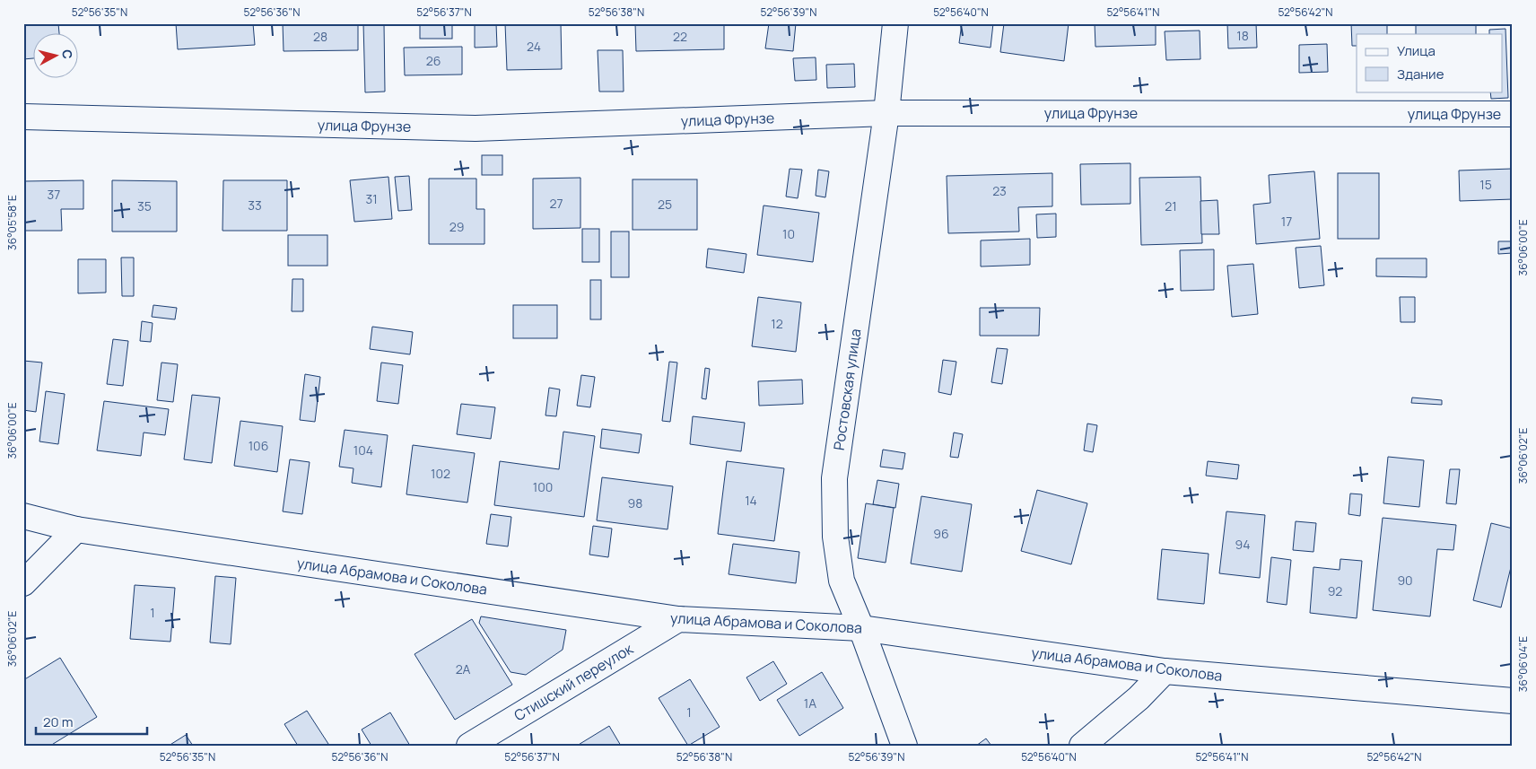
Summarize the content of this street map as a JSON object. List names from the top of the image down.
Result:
{
  "streets": {
    "street": [
      "улица Фрунзе",
      "Ростовская улица",
      "улица Абрамова и Соколова",
      "Стишский переулок"
    ]
  },
  "crossings": [
    ["улица Фрунзе", "Ростовская улица"],
    ["Ростовская улица", "улица Абрамова и Соколова"],
    ["улица Абрамова и Соколова", "Стишский переулок"]
  ],
  "house_numbers": [
    "18",
    "28",
    "22",
    "24",
    "26",
    "15",
    "23",
    "37",
    "31",
    "27",
    "25",
    "33",
    "35",
    "21",
    "17",
    "29",
    "10",
    "12",
    "106",
    "104",
    "102",
    "100",
    "14",
    "98",
    "96",
    "94",
    "90",
    "92",
    "1",
    "2А",
    "1А",
    "1"
  ],
  "legend": ["Улица", "Здание"],
  "scale_bar": "20 m",
  "north": "right",
  "coordinates": [
    "52°56'35\"N",
    "52°56'36\"N",
    "52°56'37\"N",
    "52°56'38\"N",
    "52°56'39\"N",
    "52°56'40\"N",
    "52°56'41\"N",
    "52°56'42\"N",
    "36°05'58\"E",
    "36°06'00\"E",
    "36°06'02\"E",
    "36°06'04\"E"
  ]
}
